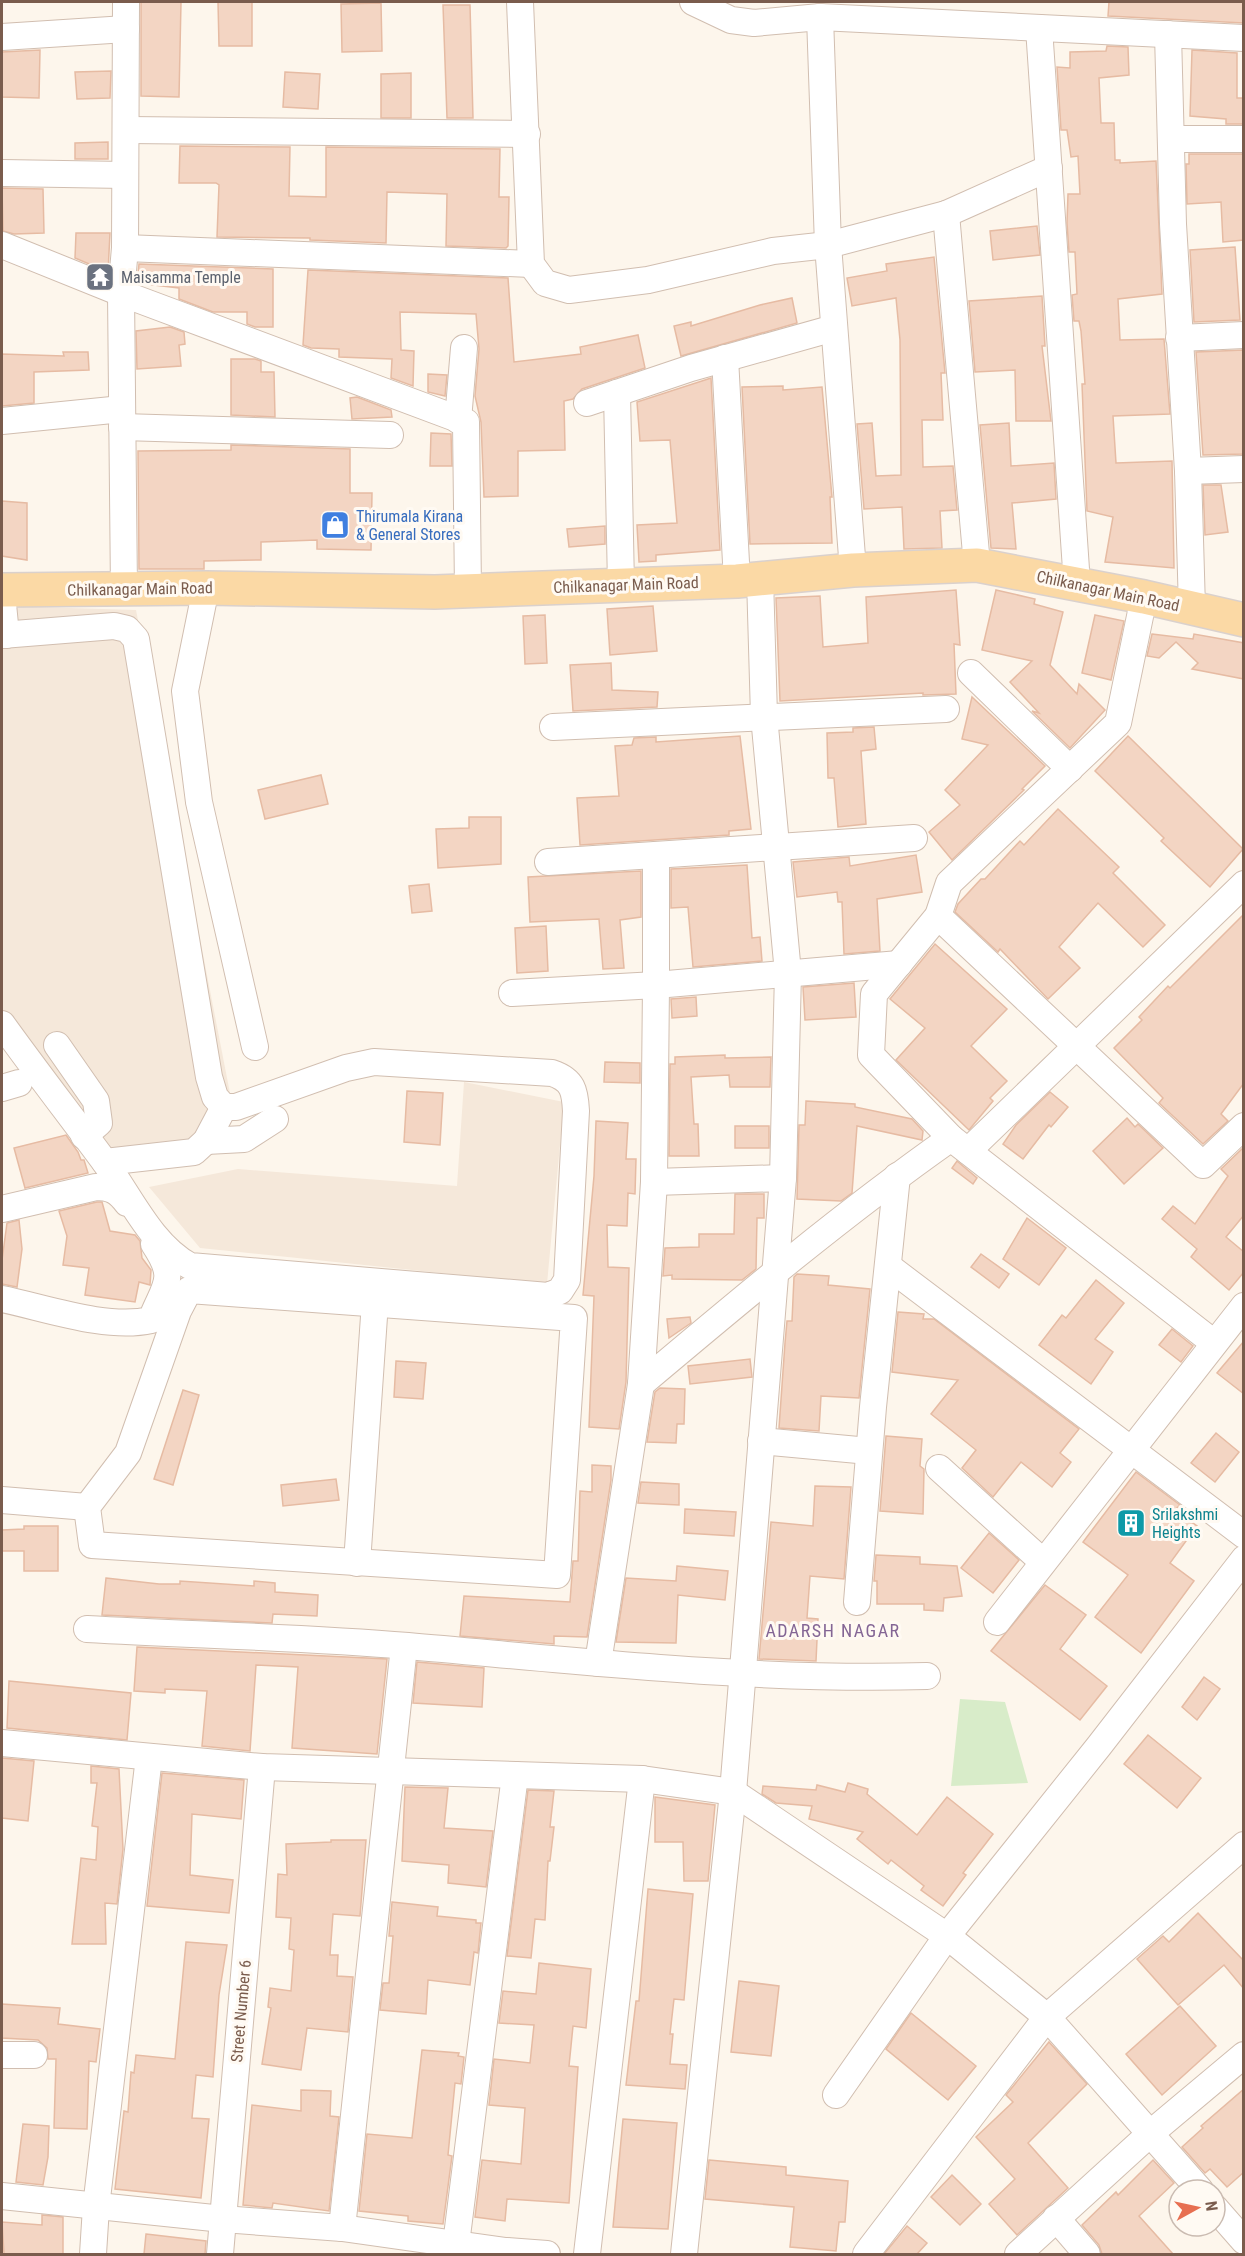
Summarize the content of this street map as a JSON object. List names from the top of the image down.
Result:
{
  "streets": {
    "main road": ["Chilkanagar Main Road"],
    "street": ["Street Number 6"]
  },
  "districts": ["ADARSH NAGAR"],
  "places": {
    "temple": ["Maisamma Temple"],
    "shop": ["Thirumala Kirana & General Stores"],
    "building": ["Srilakshmi Heights"]
  },
  "north": "right"
}
